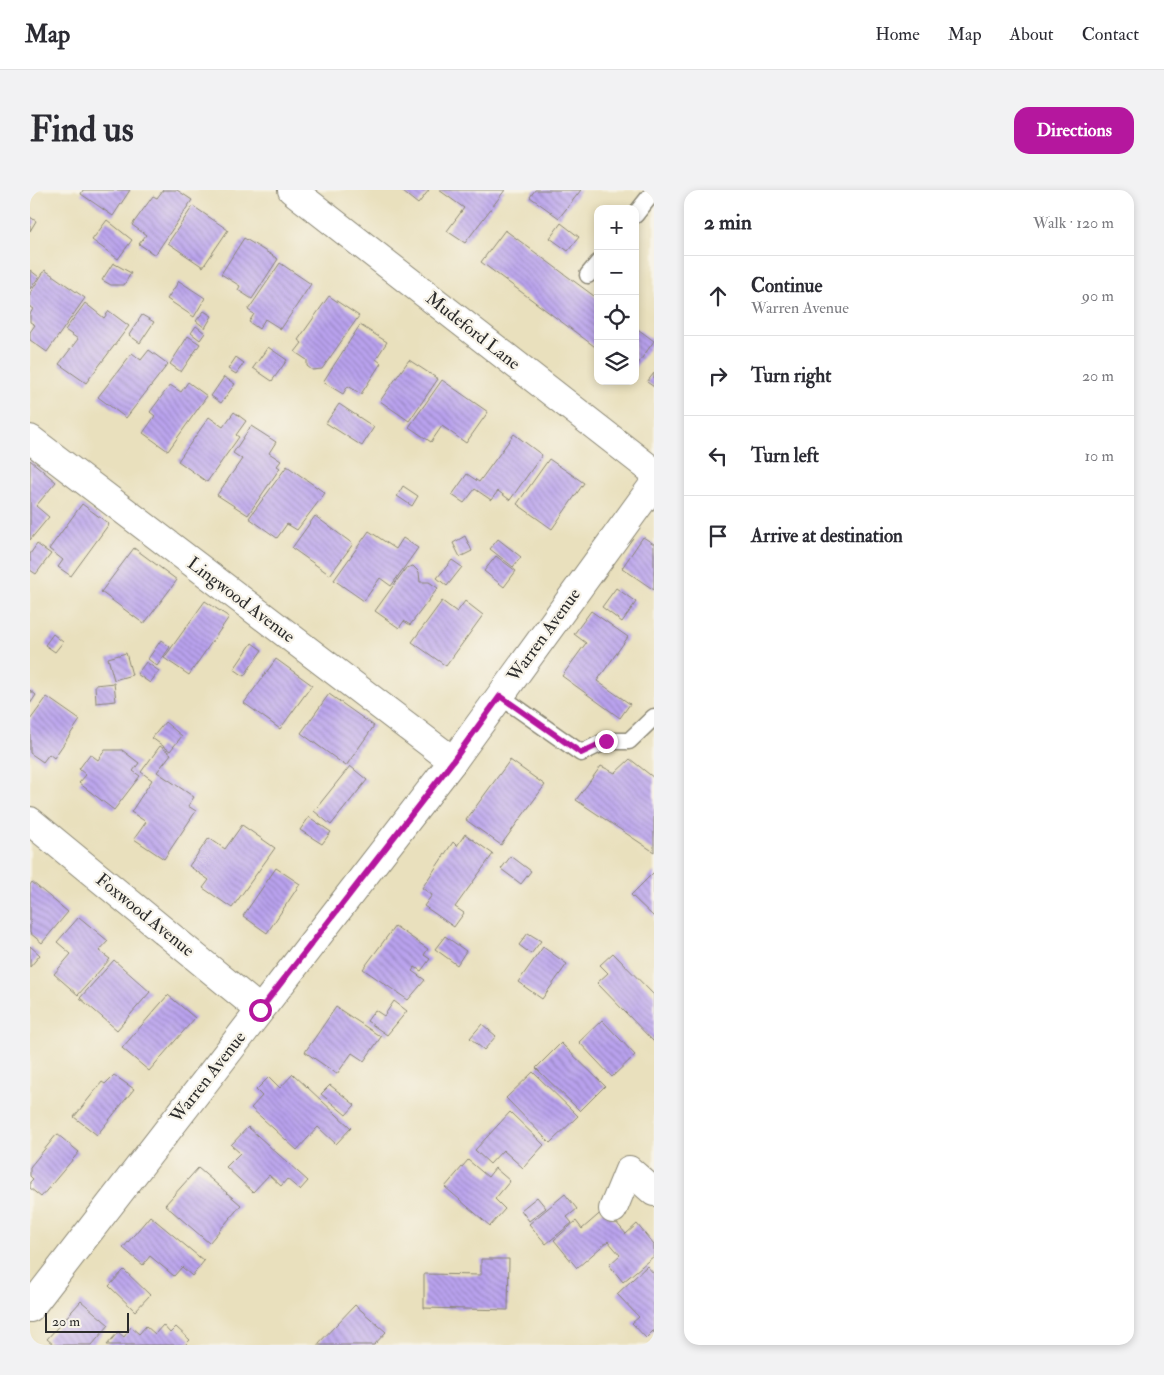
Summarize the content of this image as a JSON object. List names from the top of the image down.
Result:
{
  "streets": {
    "street": [
      "Mudeford Lane",
      "Lingwood Avenue",
      "Warren Avenue",
      "Foxwood Avenue"
    ]
  },
  "crossings": [
    ["Lingwood Avenue", "Warren Avenue"],
    ["Warren Avenue", "Foxwood Avenue"]
  ],
  "scale_bar": "20 m",
  "page": {
    "header": "Map",
    "nav": [
      "Home",
      "Map",
      "About",
      "Contact"
    ],
    "buttons": "Directions",
    "title": "Find us",
    "heading": ["2 min", "Walk · 120 m"],
    "map_buttons": ["+", "−"],
    "list": [
      ["Continue", "Warren Avenue", "90 m"],
      ["Turn right", "20 m"],
      ["Turn left", "10 m"],
      "Arrive at destination"
    ],
    "scale": "20 m"
  }
}
